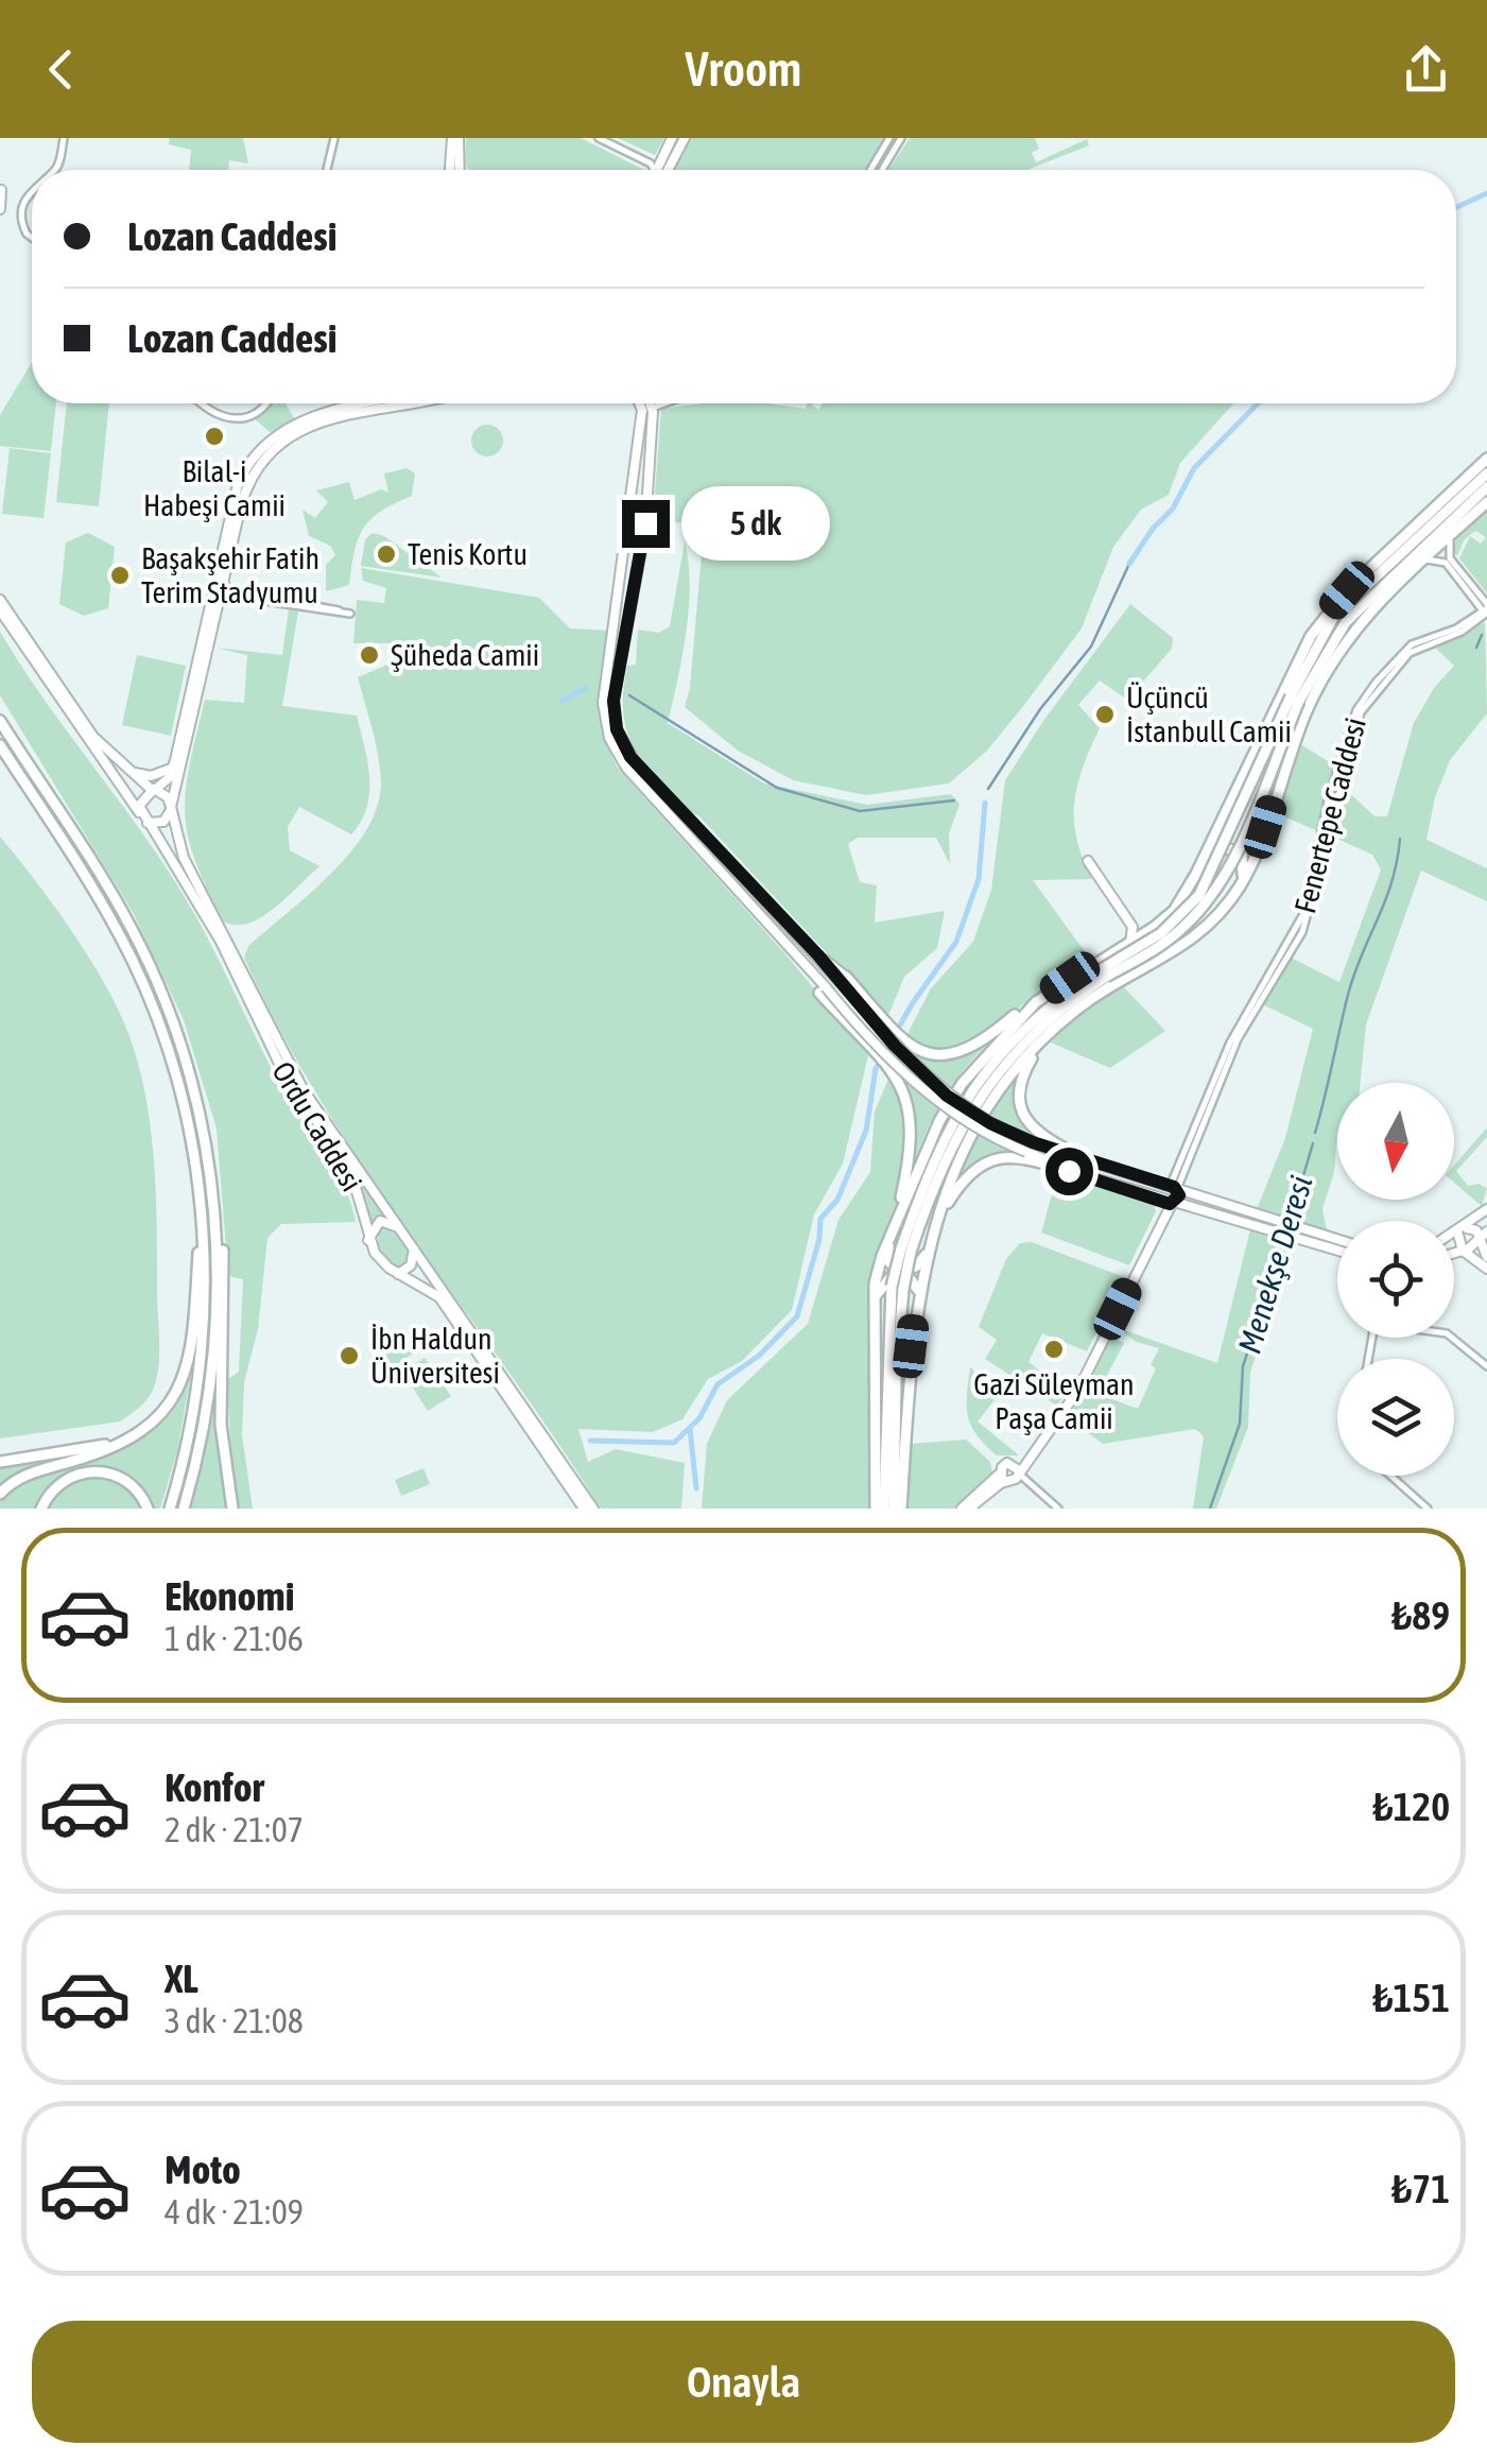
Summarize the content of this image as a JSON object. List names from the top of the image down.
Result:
{
  "streets": {
    "main road": ["Ordu Caddesi"],
    "street": ["Fenertepe Caddesi"]
  },
  "water": ["Menekşe Deresi"],
  "places": [
    "Bilal-i Habeşi Camii",
    "Tenis Kortu",
    "Başakşehir Fatih Terim Stadyumu",
    "Şüheda Camii",
    "Üçüncü İstanbull Camii",
    "Gazi Süleyman Paşa Camii",
    "İbn Haldun Üniversitesi"
  ],
  "north": "bottom",
  "page": {
    "header": "Vroom",
    "banner": ["Lozan Caddesi", "Lozan Caddesi"],
    "bubble": "5 dk",
    "list": [
      {
        "name": "Ekonomi",
        "note": "1 dk · 21:06",
        "value": "₺89"
      },
      {
        "name": "Konfor",
        "note": "2 dk · 21:07",
        "value": "₺120"
      },
      {
        "name": "XL",
        "note": "3 dk · 21:08",
        "value": "₺151"
      },
      {
        "name": "Moto",
        "note": "4 dk · 21:09",
        "value": "₺71"
      }
    ],
    "buttons": "Onayla"
  }
}
